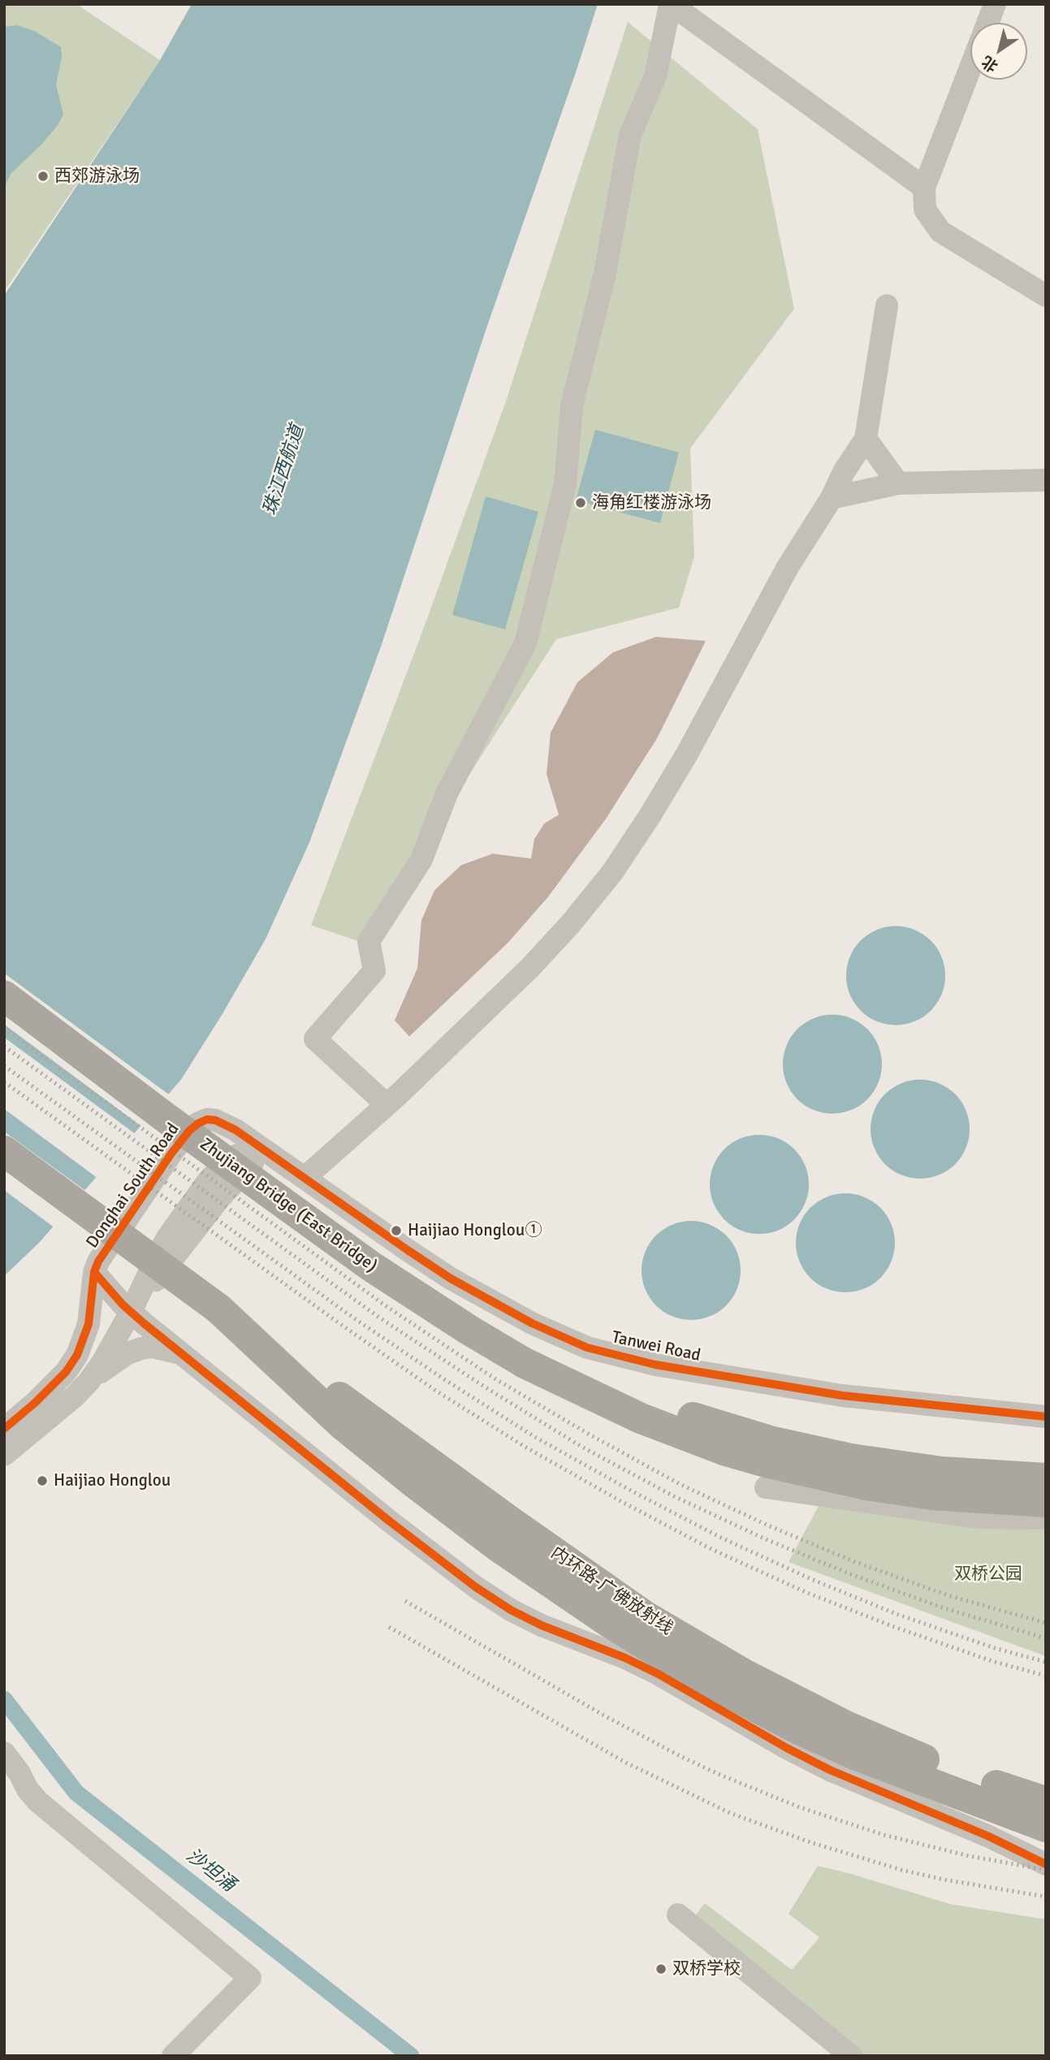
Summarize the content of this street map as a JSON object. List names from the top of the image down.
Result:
{
  "streets": {
    "highway": ["Zhujiang Bridge (East Bridge)", "内环路-广佛放射线"],
    "street": ["Donghai South Road", "Tanwei Road"]
  },
  "crossings": [
    ["Donghai South Road", "Tanwei Road"]
  ],
  "water": ["珠江西航道", "沙坦涌"],
  "parks": ["双桥公园"],
  "places": [
    "西郊游泳场",
    "海角红楼游泳场",
    "Haijiao Honglou①",
    "Haijiao Honglou",
    "双桥学校"
  ],
  "north": "bottom left"
}
